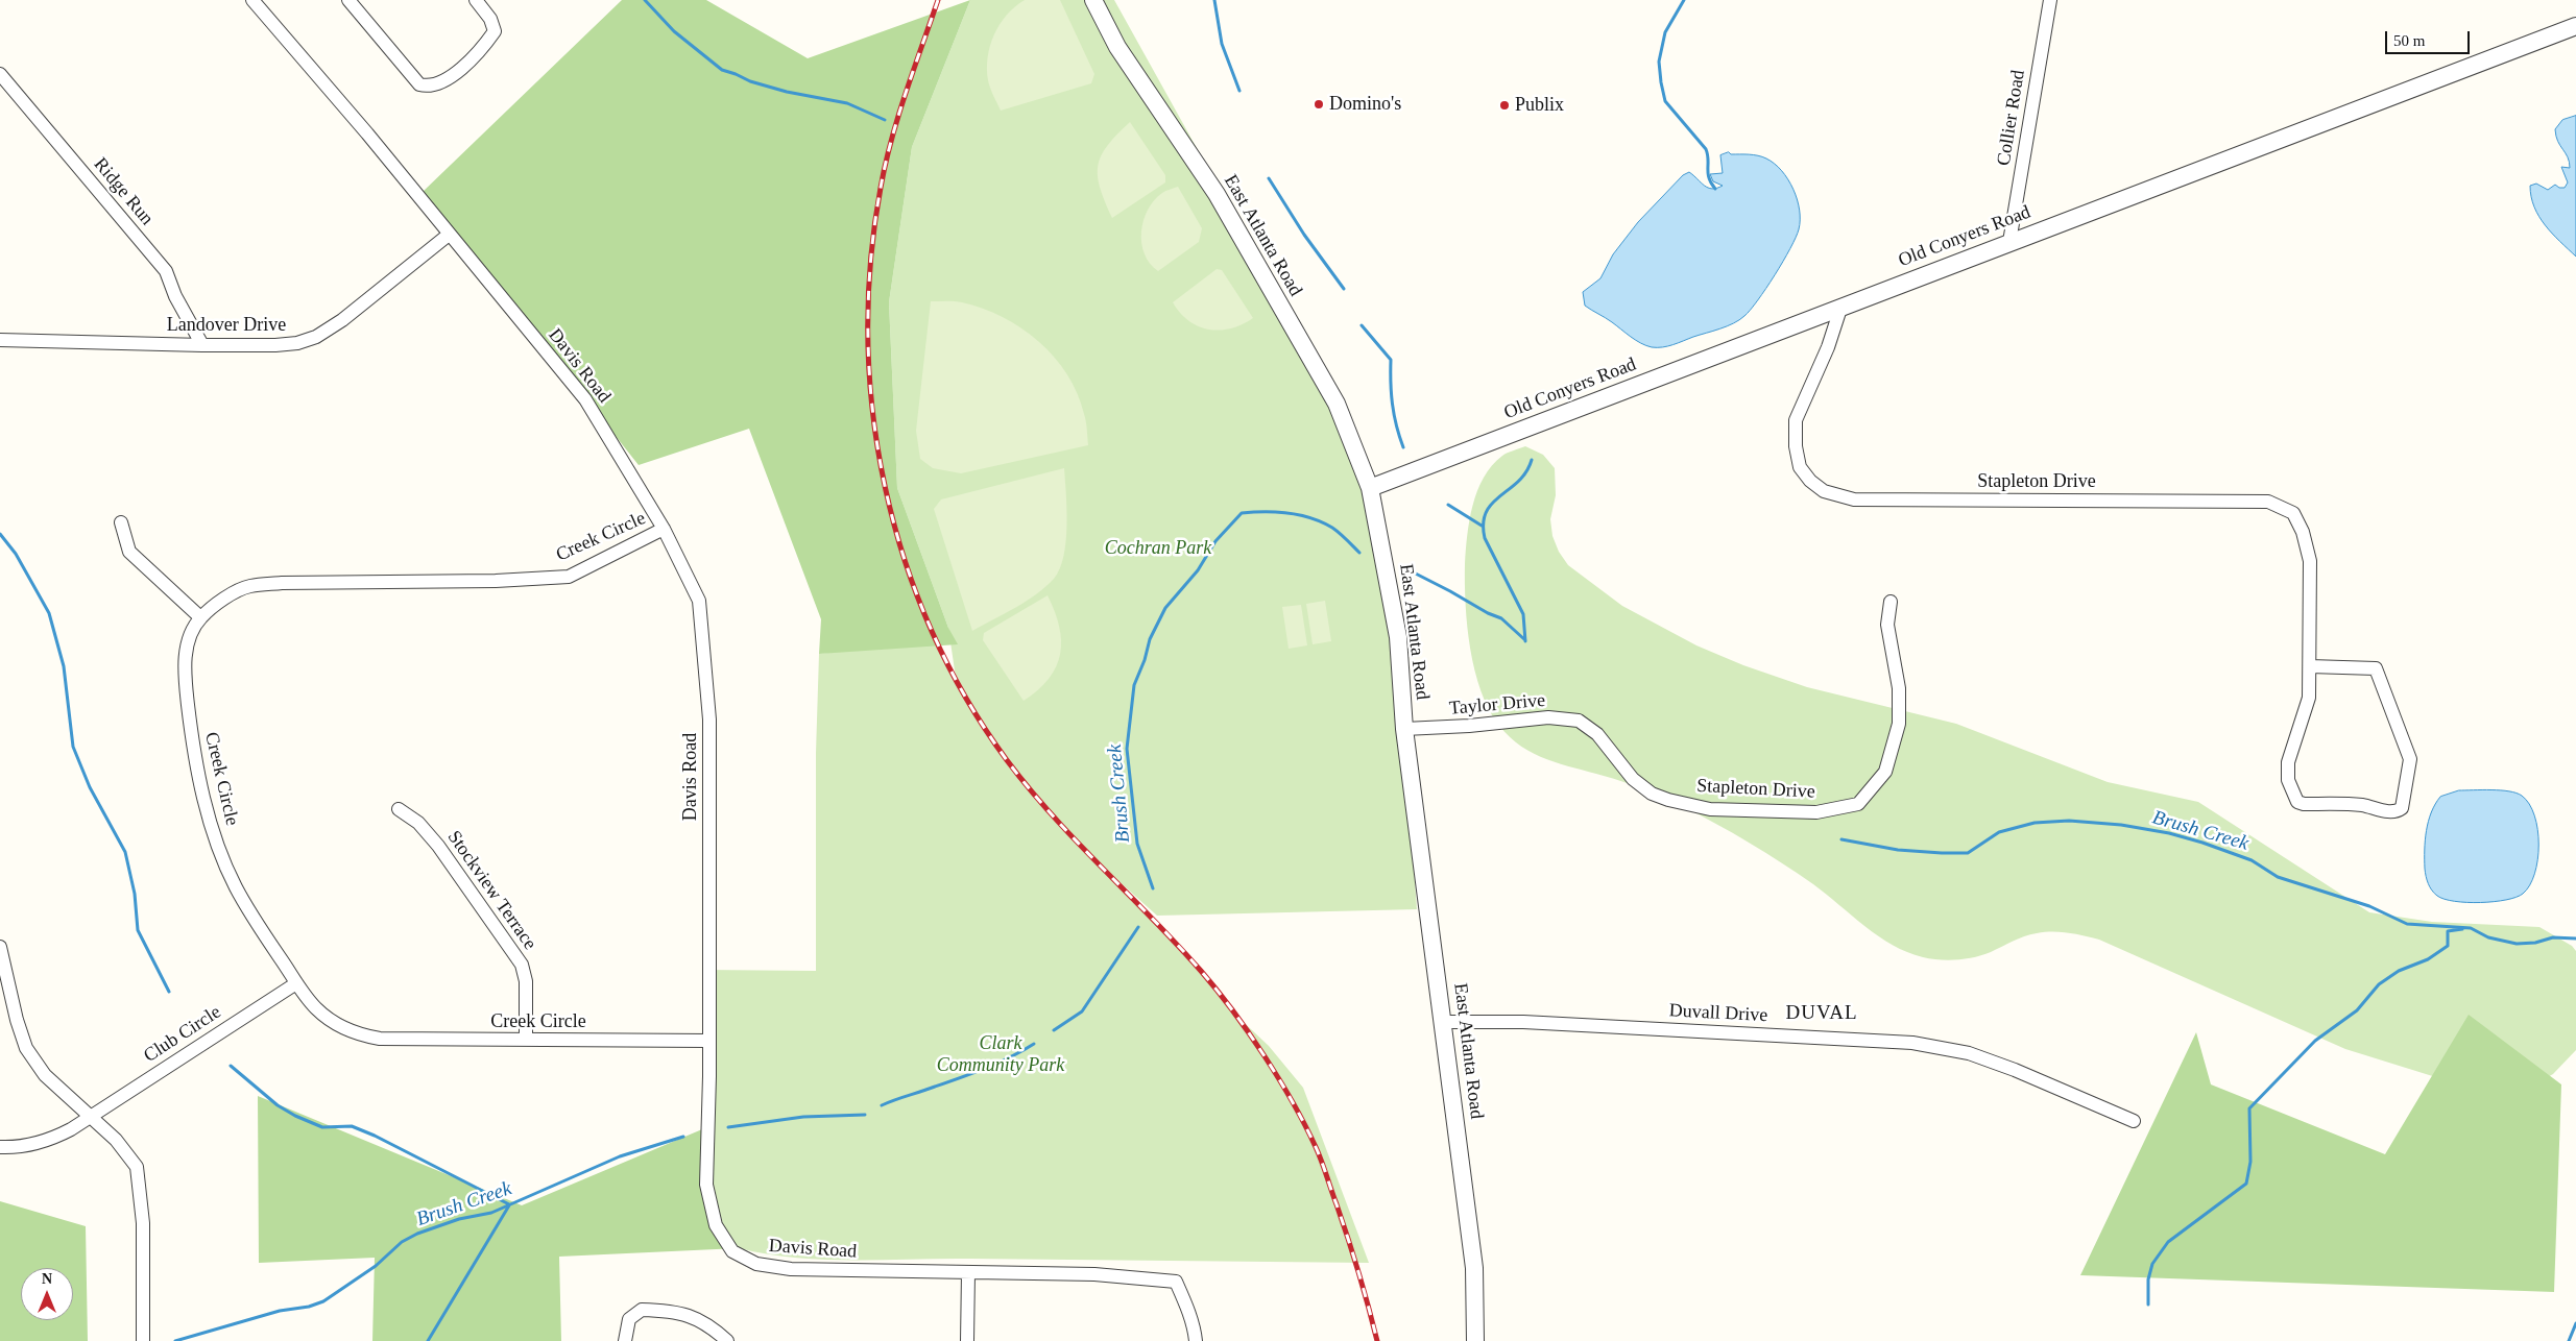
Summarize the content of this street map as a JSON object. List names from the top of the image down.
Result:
{
  "streets": {
    "street": [
      "Collier Road",
      "Ridge Run",
      "East Atlanta Road",
      "Old Conyers Road",
      "Landover Drive",
      "Davis Road",
      "Stapleton Drive",
      "Creek Circle",
      "Taylor Drive",
      "Stockview Terrace",
      "Duvall Drive",
      "Club Circle"
    ]
  },
  "crossings": [
    ["Collier Road", "Old Conyers Road"],
    ["Ridge Run", "Landover Drive"],
    ["East Atlanta Road", "Old Conyers Road"],
    ["East Atlanta Road", "Taylor Drive"],
    ["East Atlanta Road", "Duvall Drive"],
    ["Old Conyers Road", "Stapleton Drive"],
    ["Landover Drive", "Davis Road"],
    ["Davis Road", "Creek Circle"],
    ["Stapleton Drive", "Taylor Drive"],
    ["Creek Circle", "Stockview Terrace"],
    ["Creek Circle", "Club Circle"]
  ],
  "districts": ["DUVAL"],
  "water": ["Brush Creek"],
  "parks": ["Cochran Park", "Clark Community Park"],
  "places": ["Domino's", "Publix"],
  "scale_bar": "50 m",
  "north": "top"
}
